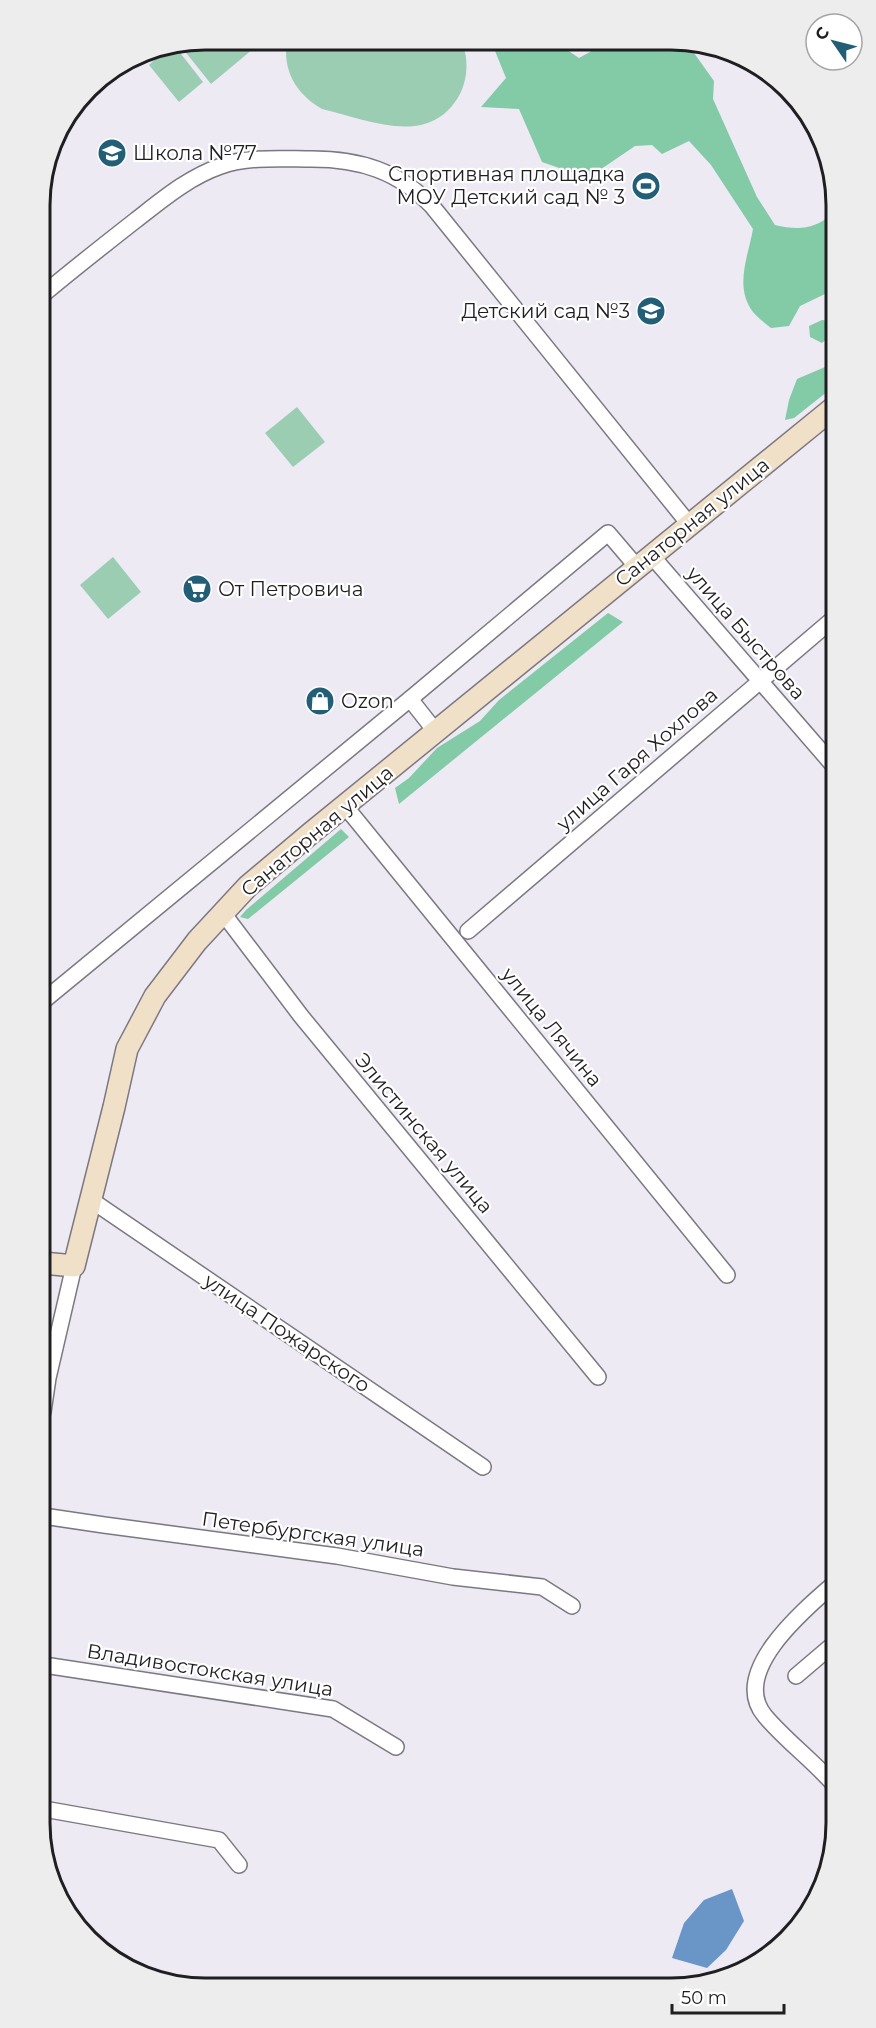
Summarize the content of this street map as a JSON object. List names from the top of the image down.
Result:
{
  "streets": {
    "street": [
      "Санаторная улица",
      "улица Быстрова",
      "улица Гаря Хохлова",
      "улица Лячина",
      "Элистинская улица",
      "улица Пожарского",
      "Петербургская улица",
      "Владивостокская улица"
    ]
  },
  "crossings": [
    ["Санаторная улица", "улица Быстрова"],
    ["Санаторная улица", "улица Лячина"],
    ["Санаторная улица", "Элистинская улица"],
    ["Санаторная улица", "улица Пожарского"],
    ["улица Быстрова", "улица Гаря Хохлова"]
  ],
  "places": {
    "school or university": ["Школа №77", "Детский сад №3"],
    "sports": ["Спортивная площадка МОУ Детский сад № 3"],
    "supermarket": ["От Петровича"],
    "shop": ["Ozon"]
  },
  "scale_bar": "50 m",
  "north": "top left"
}
